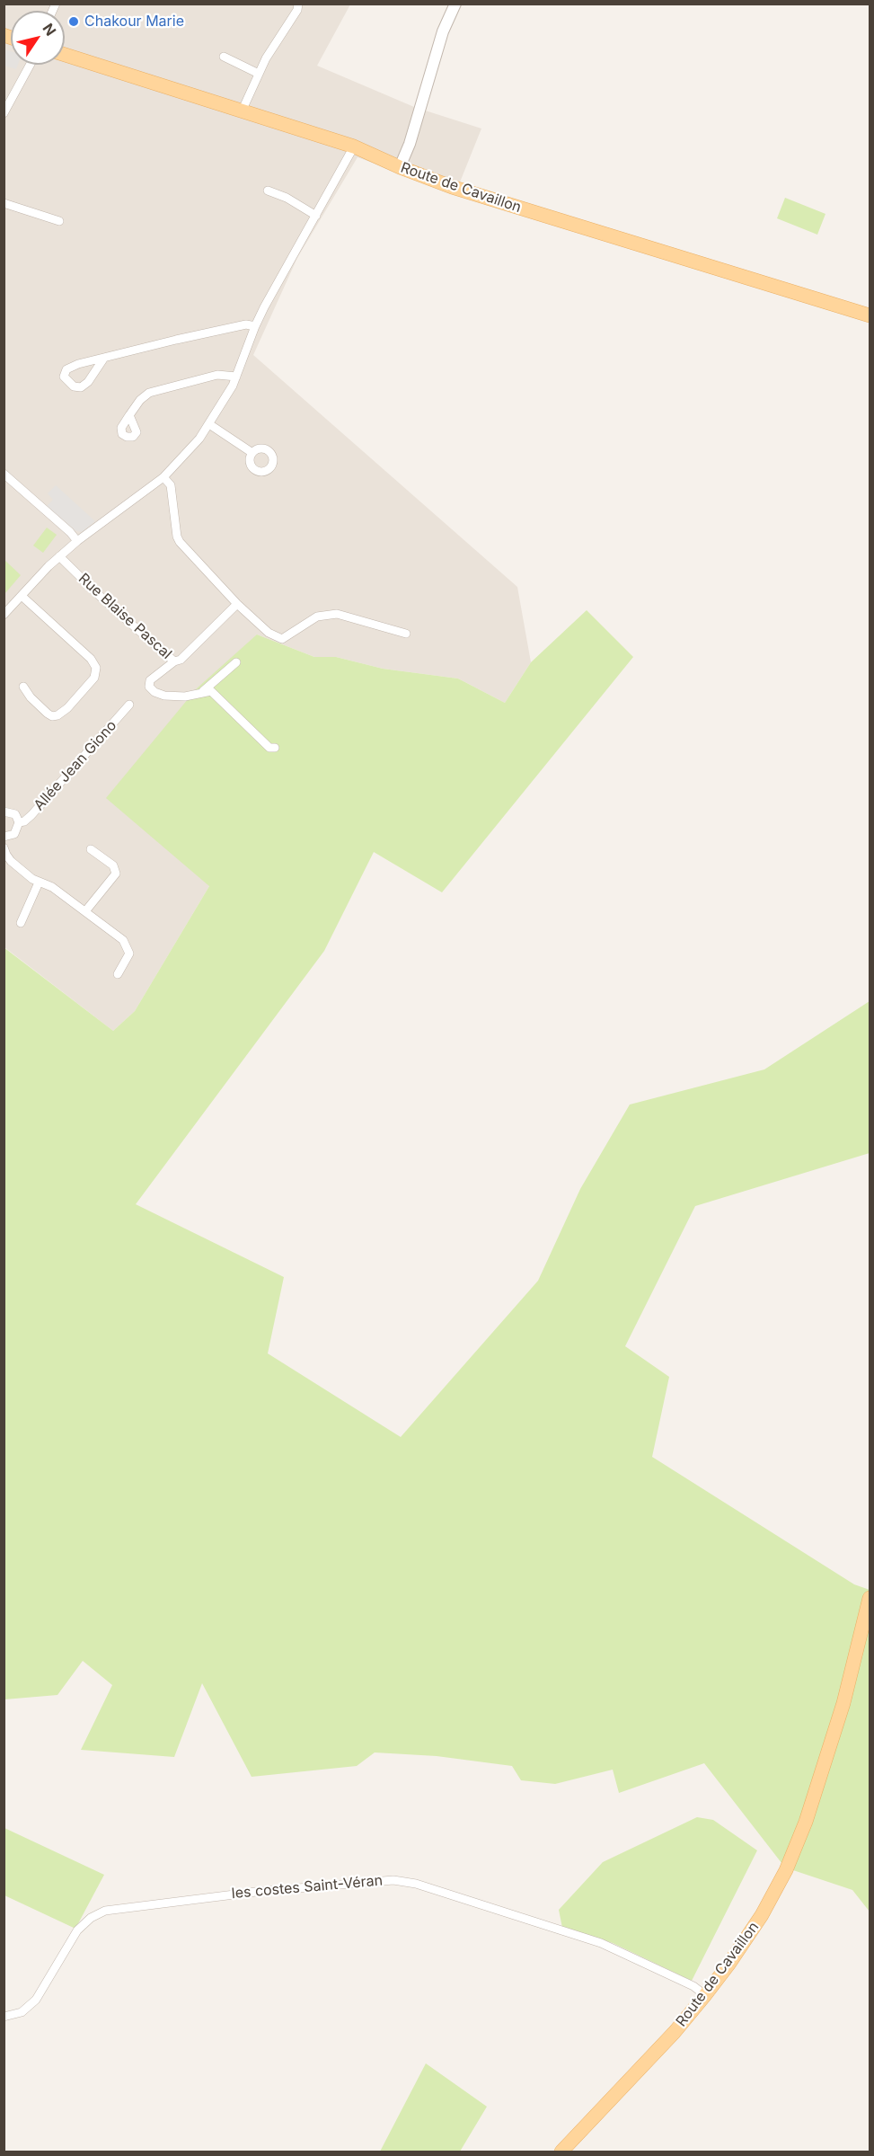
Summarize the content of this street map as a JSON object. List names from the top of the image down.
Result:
{
  "streets": {
    "main road": ["Route de Cavaillon"],
    "street": ["Rue Blaise Pascal", "Allée Jean Giono", "les costes Saint-Véran"]
  },
  "crossings": [
    ["Route de Cavaillon", "les costes Saint-Véran"]
  ],
  "places": ["Chakour Marie"],
  "north": "top right"
}
